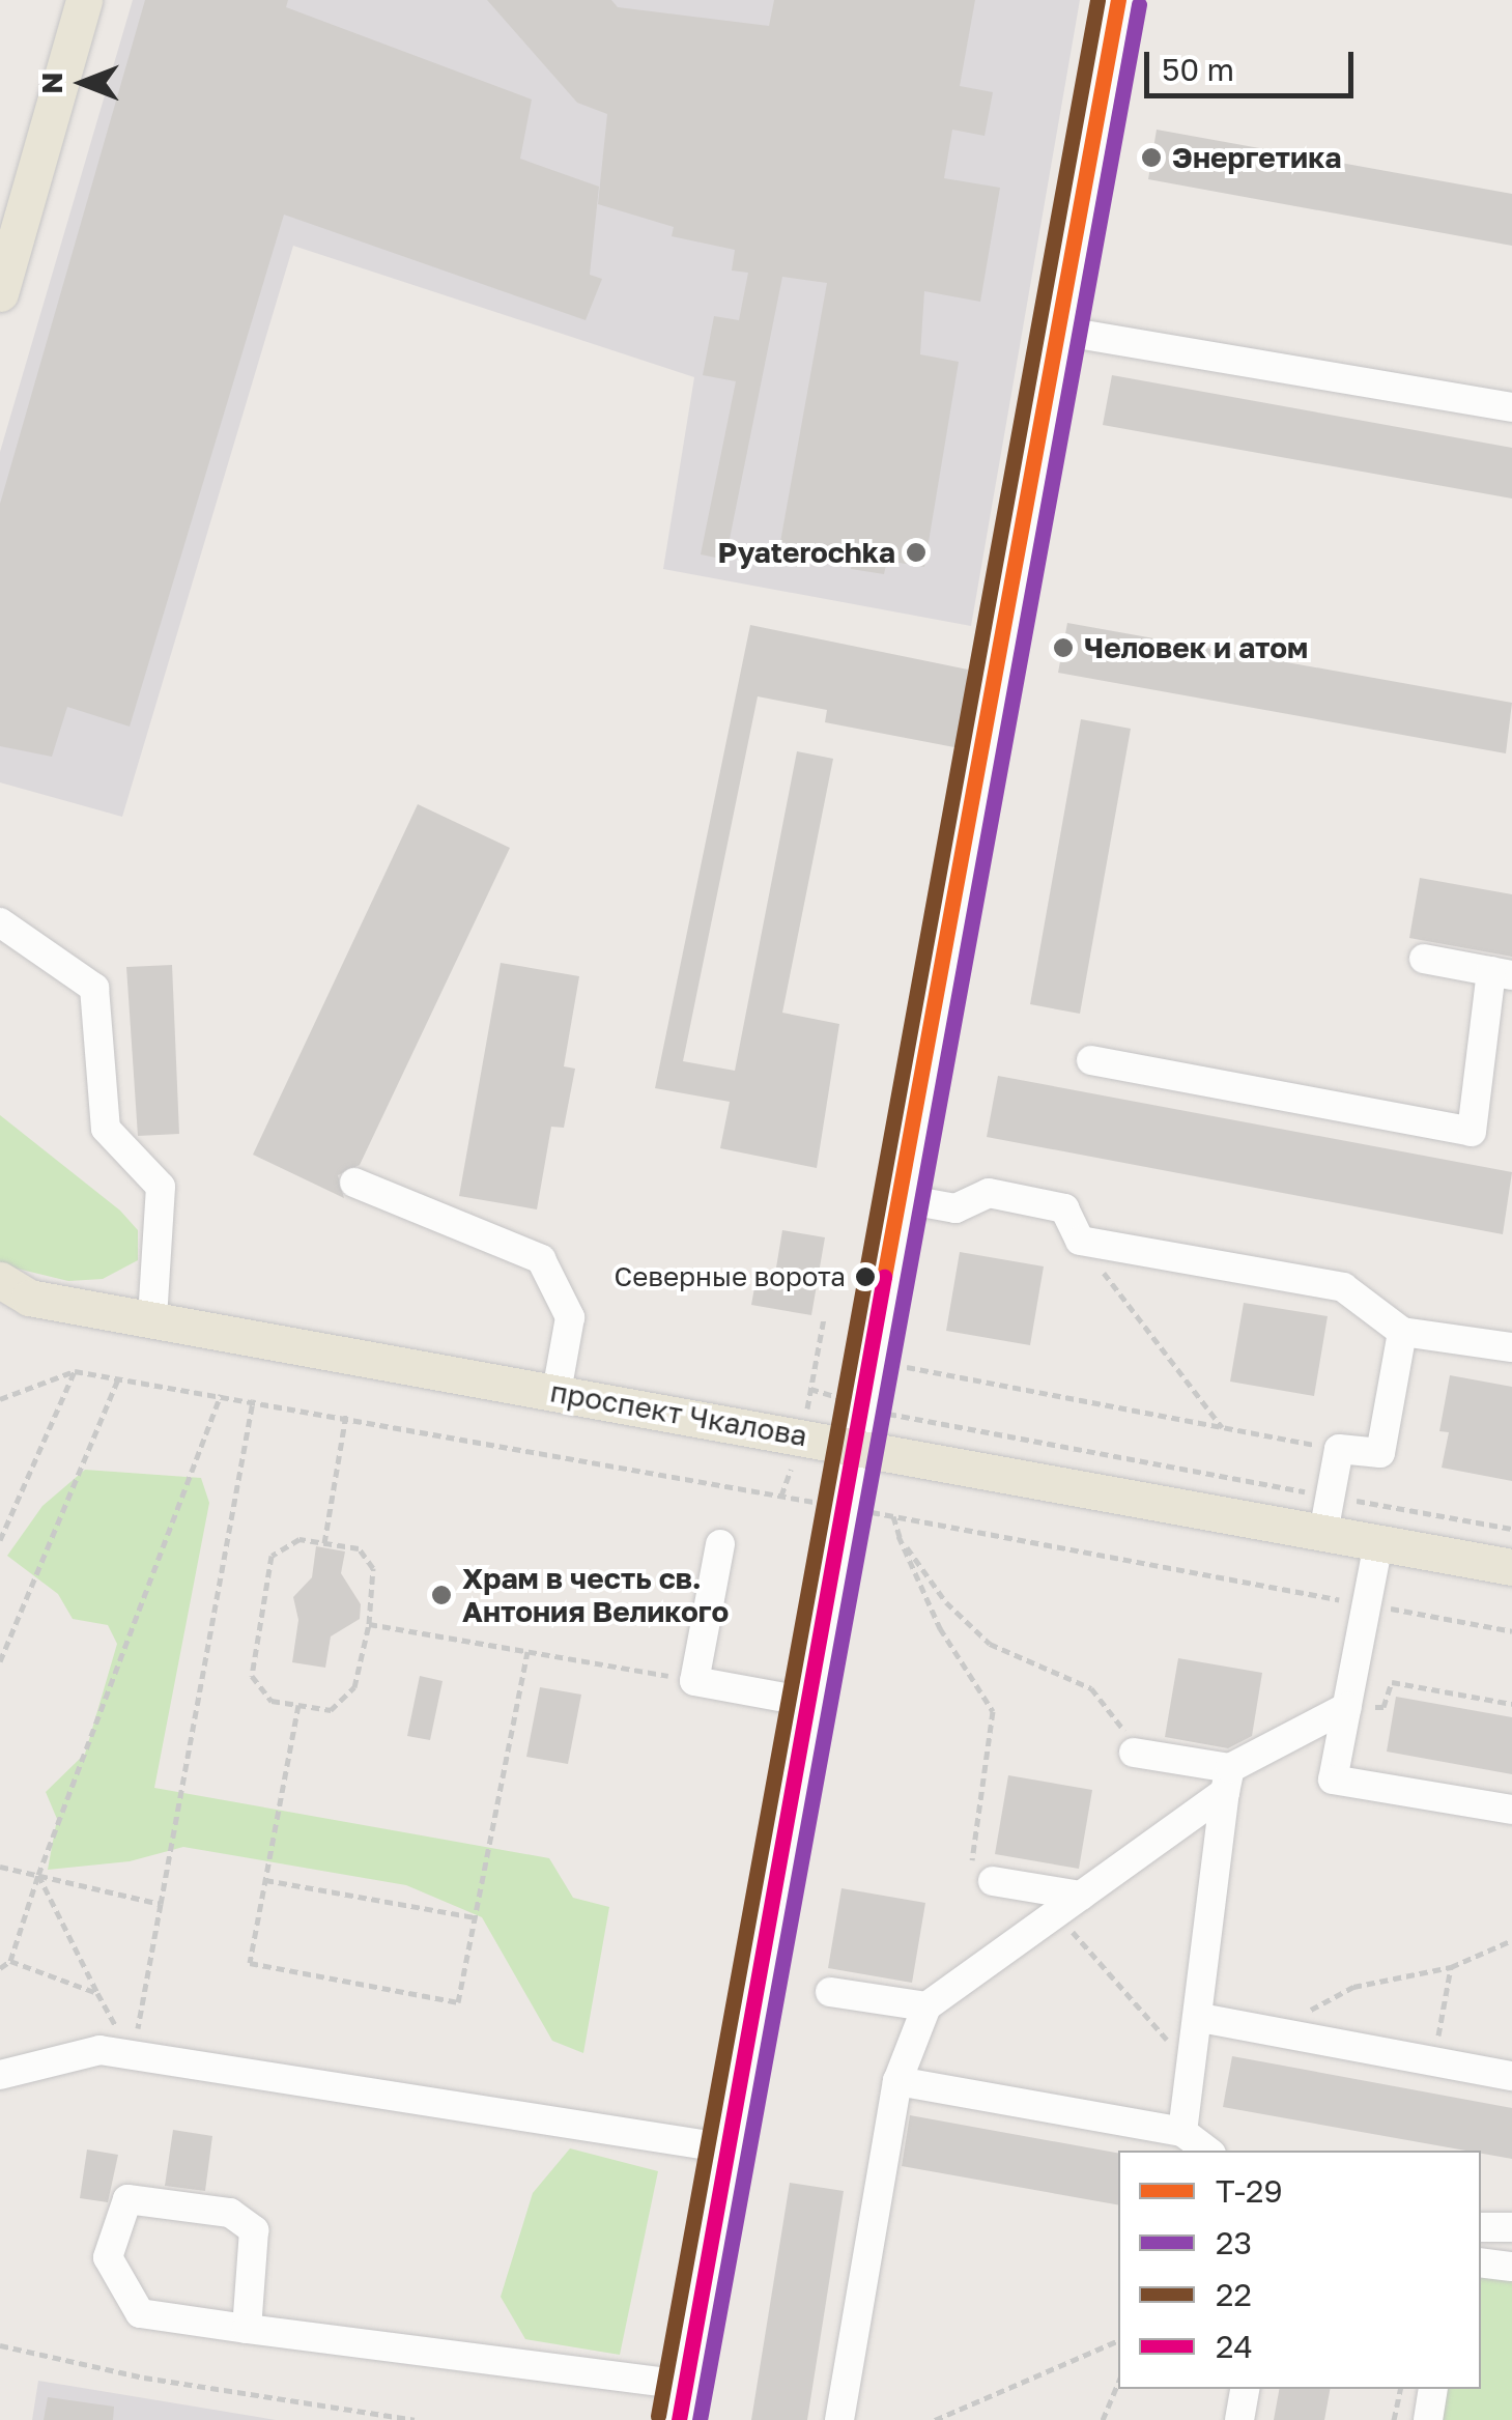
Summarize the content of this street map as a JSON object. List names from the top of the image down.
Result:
{
  "streets": {
    "main road": ["проспект Чкалова"]
  },
  "places": [
    "Энергетика",
    "Pyaterochka",
    "Человек и атом",
    "Северные ворота",
    "Храм в честь св. Антония Великого"
  ],
  "lines": [
    "transit line Т-29",
    "transit line 22",
    "transit line 23",
    "transit line 24"
  ],
  "legend": [
    "Т-29",
    "23",
    "22",
    "24"
  ],
  "scale_bar": "50 m",
  "north": "left"
}
